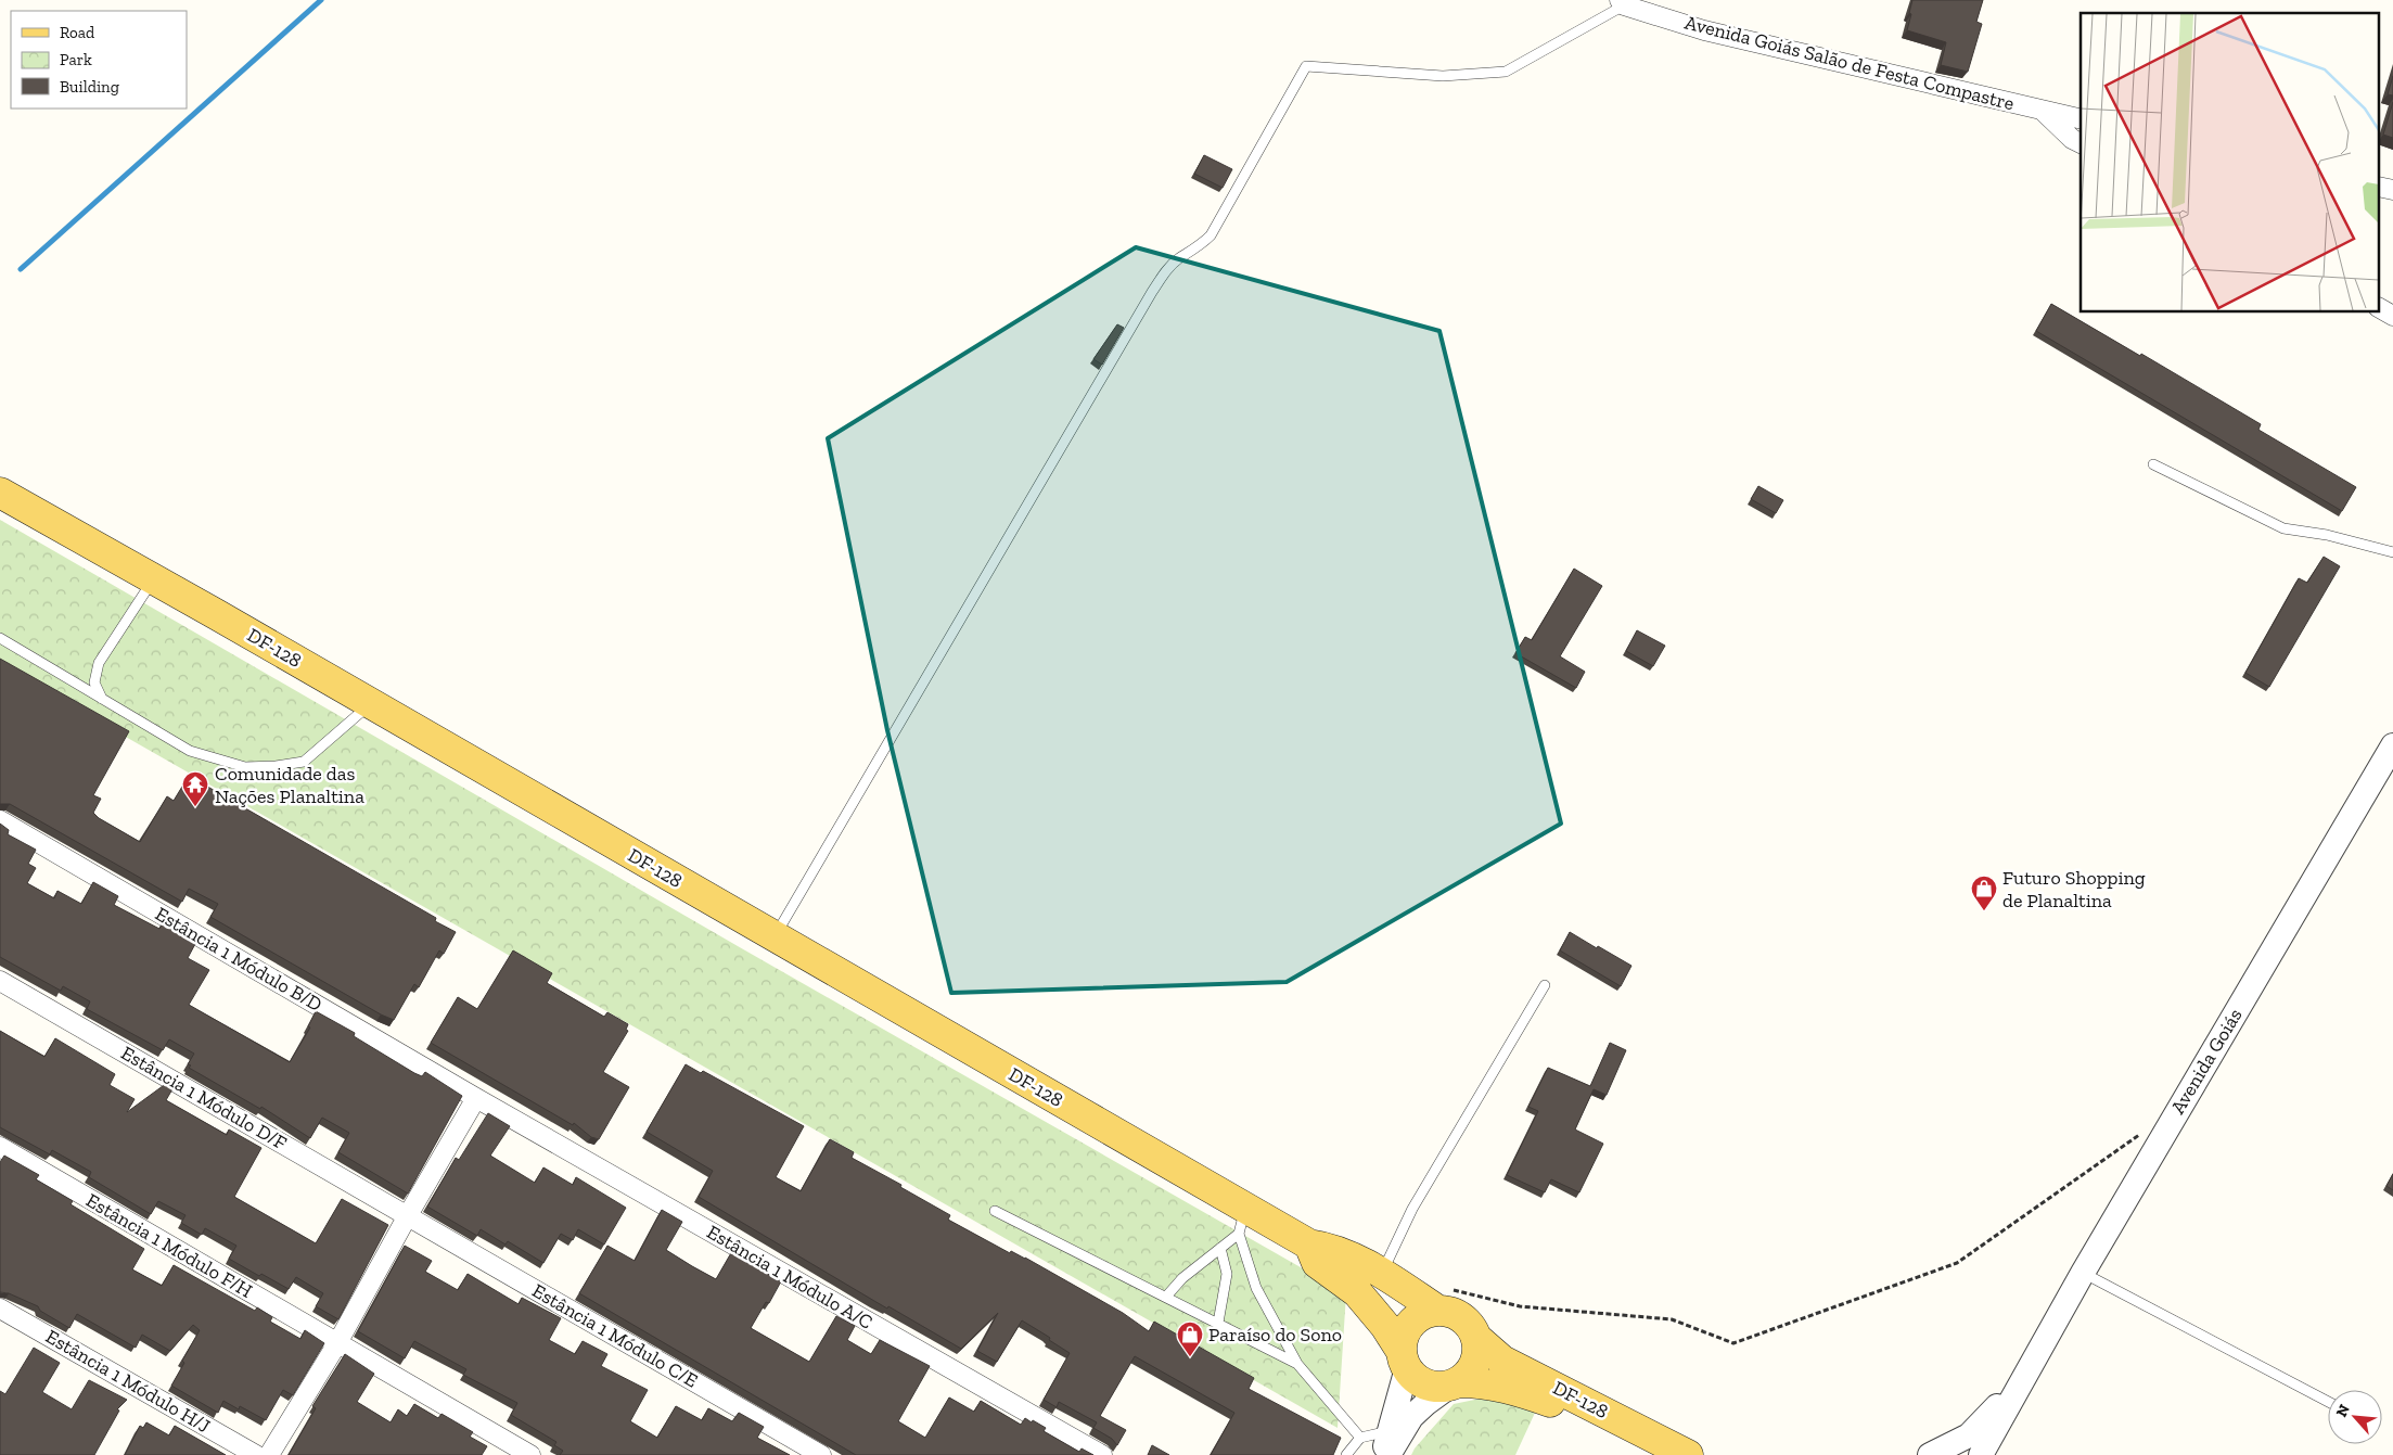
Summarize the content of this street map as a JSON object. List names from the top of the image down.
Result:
{
  "streets": {
    "main road": ["DF-128"],
    "street": [
      "Avenida Goiás Salão de Festa Compastre",
      "Estância 1 Módulo B/D",
      "Avenida Goiás",
      "Estância 1 Módulo D/F",
      "Estância 1 Módulo F/H",
      "Estância 1 Módulo A/C",
      "Estância 1 Módulo C/E",
      "Estância 1 Módulo H/J"
    ]
  },
  "crossings": [
    ["Estância 1 Módulo B/D", "Estância 1 Módulo A/C"],
    ["Estância 1 Módulo D/F", "Estância 1 Módulo C/E"]
  ],
  "places": {
    "temple": ["Comunidade das Nações Planaltina"],
    "shop": ["Futuro Shopping de Planaltina", "Paraíso do Sono"]
  },
  "legend": ["Road", "Park", "Building"],
  "north": "top left"
}
